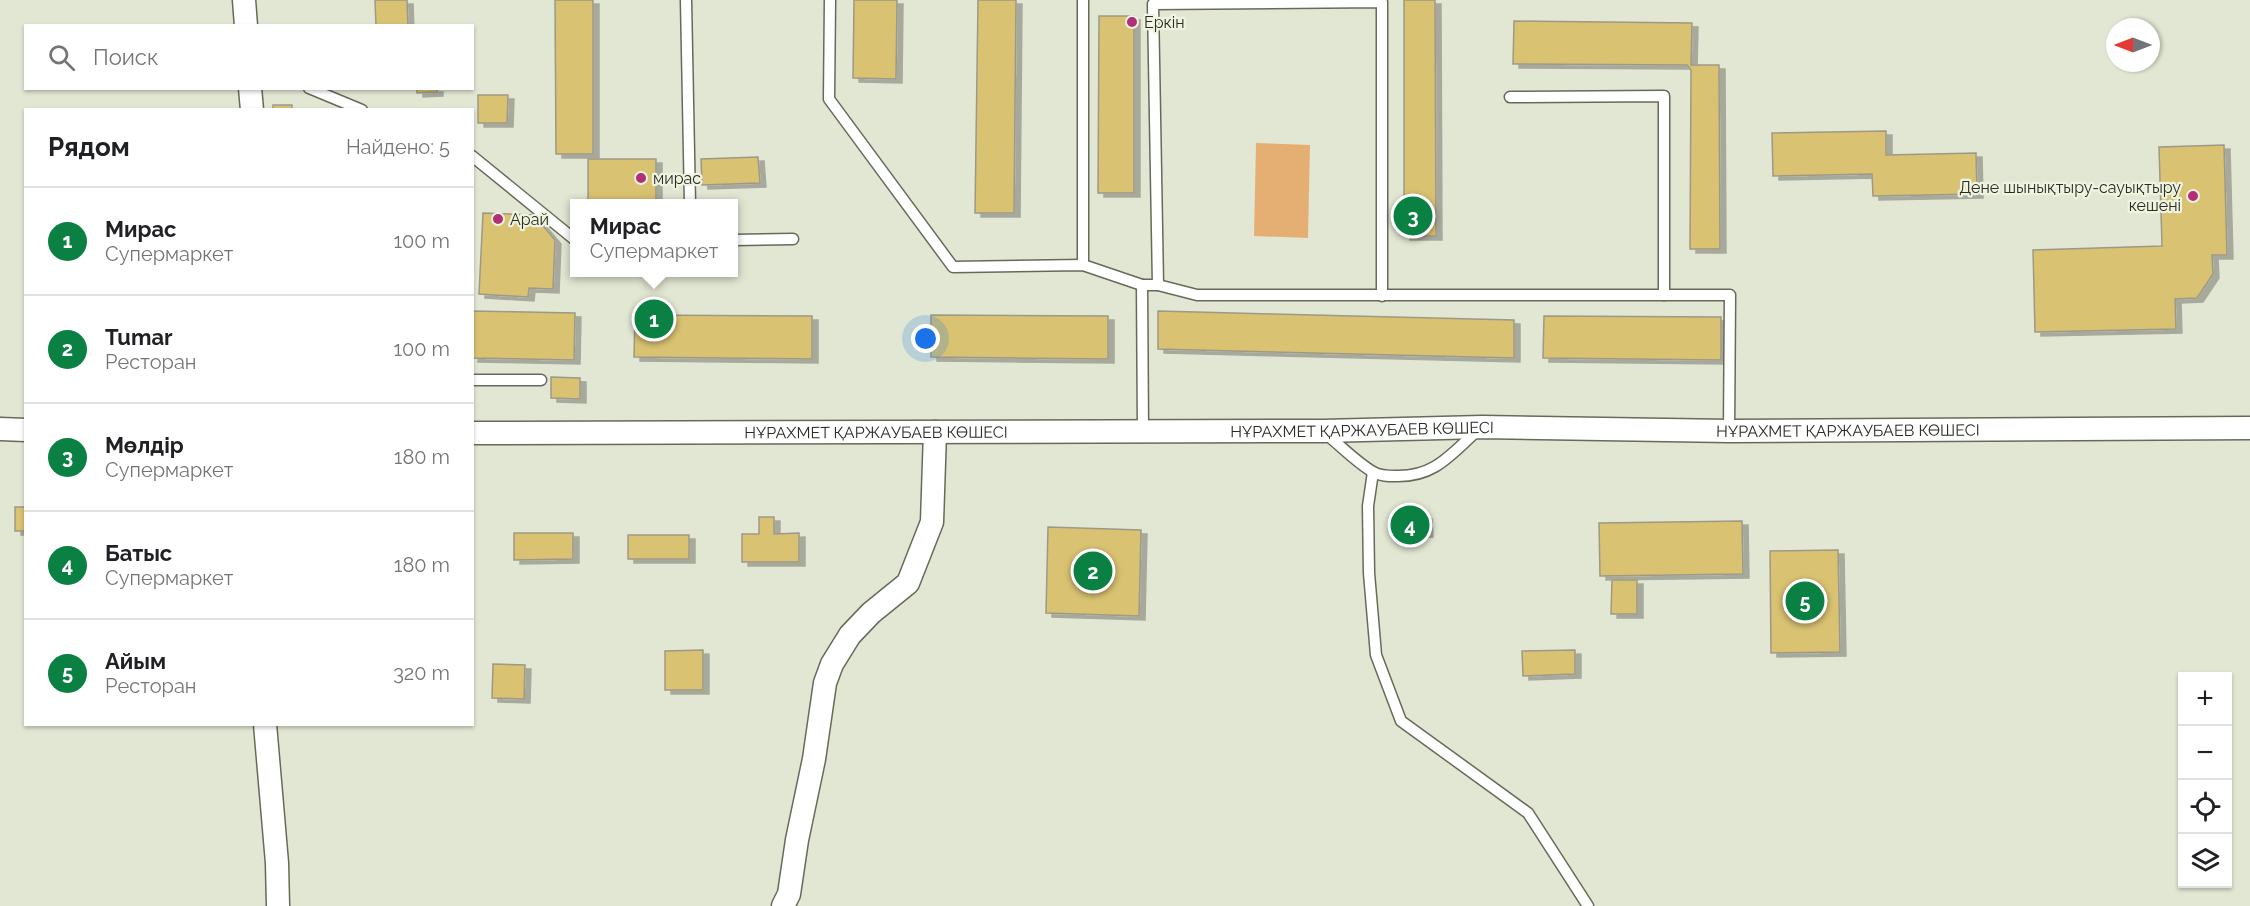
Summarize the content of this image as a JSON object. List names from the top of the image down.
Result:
{
  "streets": {
    "street": ["НҰРАХМЕТ ҚАРЖАУБАЕВ КӨШЕСІ"]
  },
  "places": [
    "Еркін",
    "мирас",
    "Дене шынықтыру-сауықтыру кешені",
    "Арай"
  ],
  "north": "left",
  "page": {
    "search": "Поиск",
    "heading": ["Рядом", "Найдено: 5"],
    "list": [
      {
        "mark": "1",
        "name": "Мирас",
        "note": "Супермаркет",
        "value": "100 m"
      },
      {
        "mark": "2",
        "name": "Tumar",
        "note": "Ресторан",
        "value": "100 m"
      },
      {
        "mark": "3",
        "name": "Мөлдір",
        "note": "Супермаркет",
        "value": "180 m"
      },
      {
        "mark": "4",
        "name": "Батыс",
        "note": "Супермаркет",
        "value": "180 m"
      },
      {
        "mark": "5",
        "name": "Айым",
        "note": "Ресторан",
        "value": "320 m"
      }
    ],
    "pins": [
      "3",
      "1",
      "4",
      "2",
      "5"
    ],
    "popup": ["Мирас", "Супермаркет"],
    "map_buttons": ["+", "−"]
  }
}
